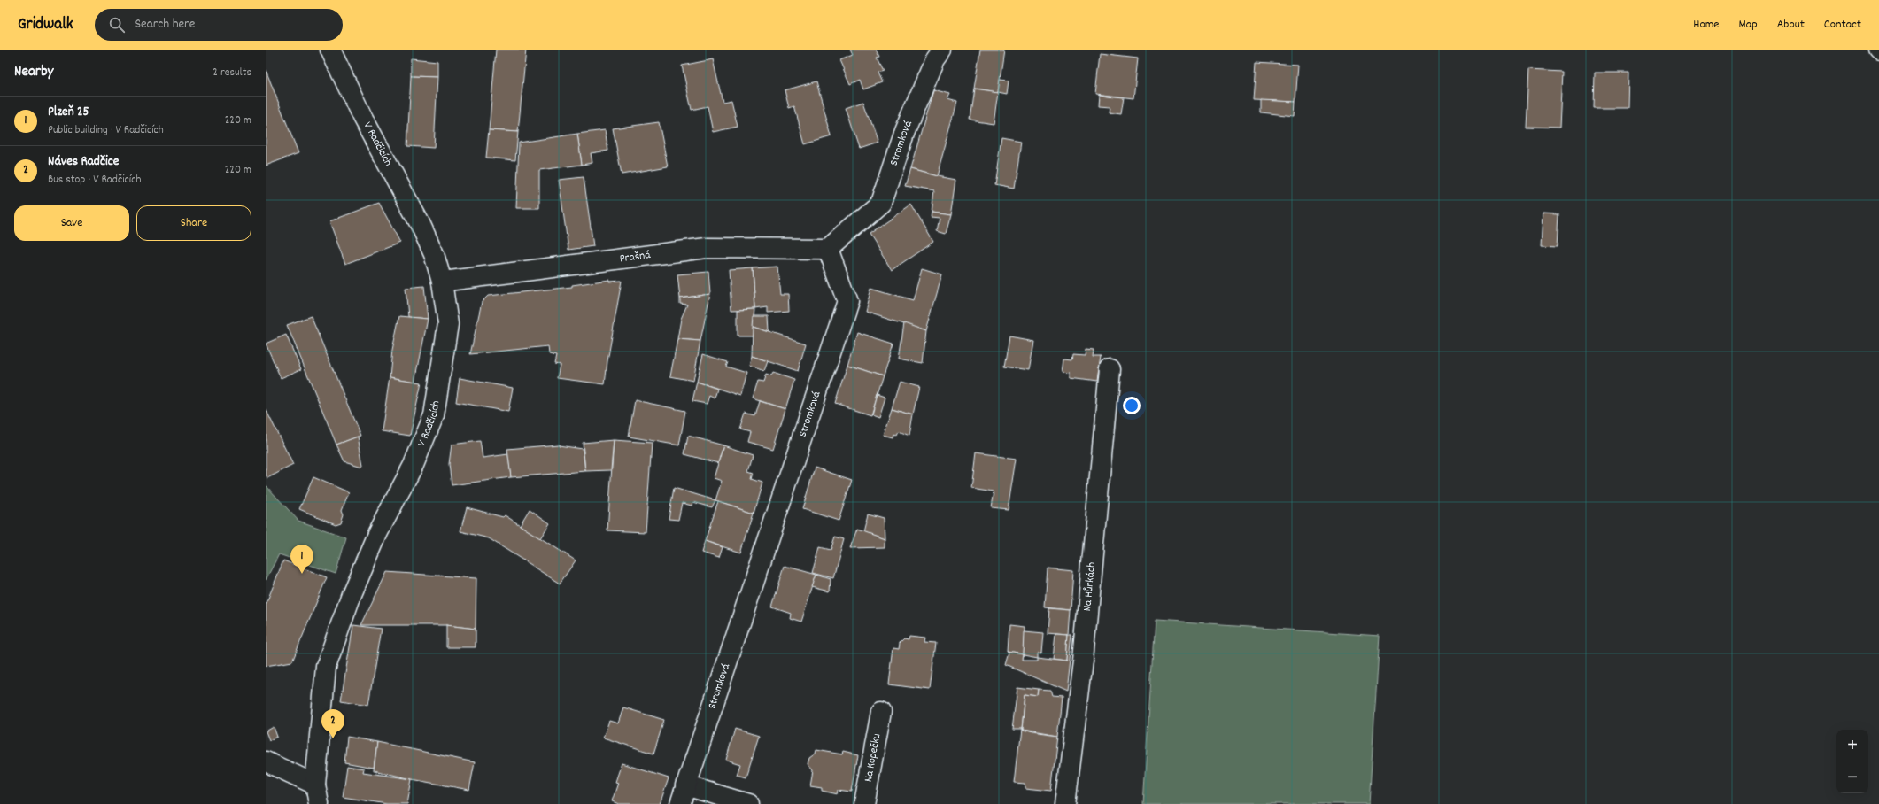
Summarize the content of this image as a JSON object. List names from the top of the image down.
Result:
{
  "streets": {
    "street": [
      "Stromková",
      "V Radčicích",
      "Prašná",
      "Na Hůrkách",
      "Na Kopečku"
    ]
  },
  "crossings": [
    ["Stromková", "Prašná"],
    ["V Radčicích", "Prašná"]
  ],
  "page": {
    "header": "Gridwalk",
    "search": "Search here",
    "nav": [
      "Home",
      "Map",
      "About",
      "Contact"
    ],
    "heading": ["Nearby", "2 results"],
    "list": [
      {
        "mark": "1",
        "name": "Plzeň 25",
        "note": "Public building · V Radčicích",
        "value": "220 m"
      },
      {
        "mark": "2",
        "name": "Náves Radčice",
        "note": "Bus stop · V Radčicích",
        "value": "220 m"
      }
    ],
    "buttons": ["Save", "Share"],
    "pins": ["1", "2"],
    "map_buttons": ["+", "−"]
  }
}
